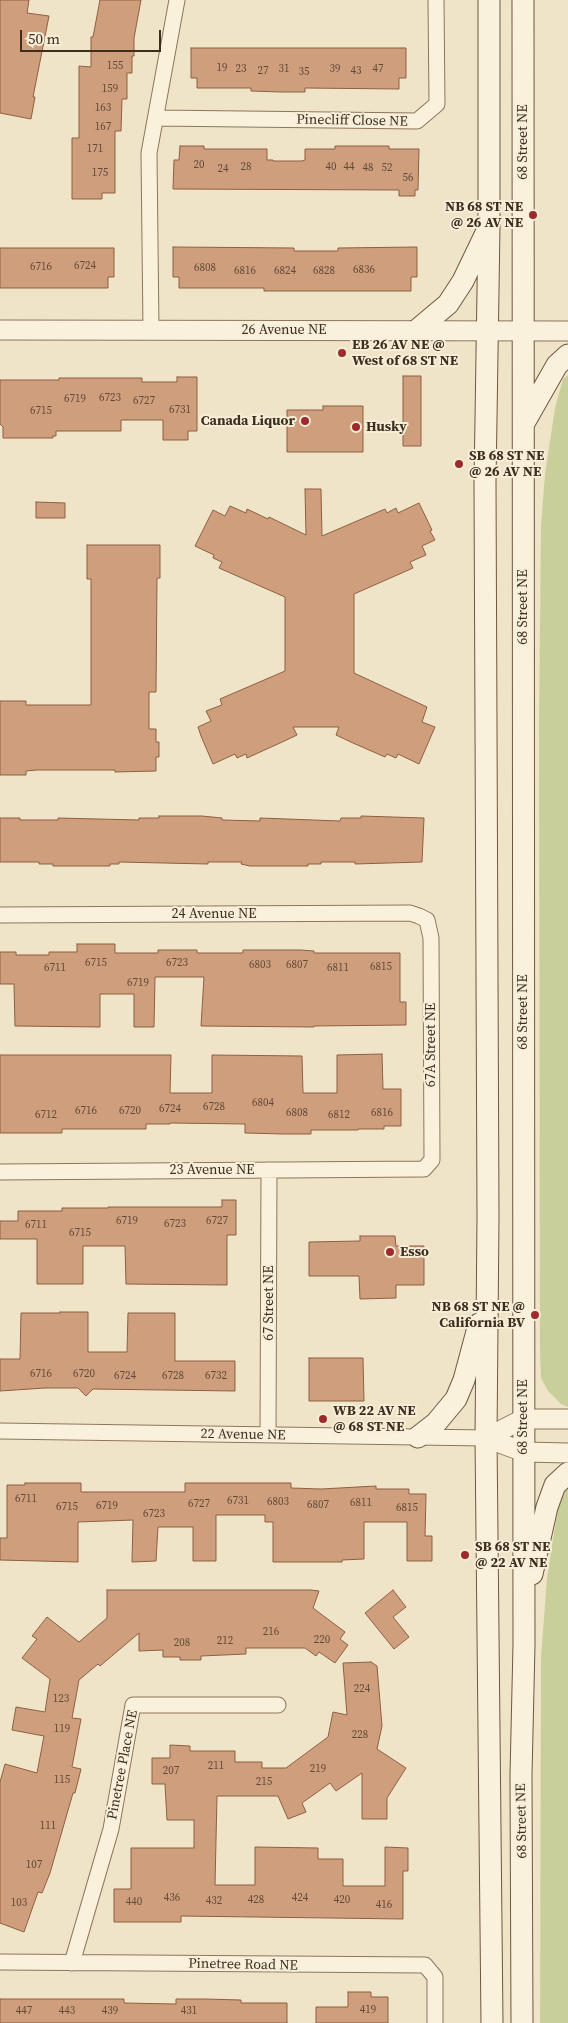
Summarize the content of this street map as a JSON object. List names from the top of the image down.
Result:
{
  "streets": {
    "main road": ["68 Street NE"],
    "street": [
      "Pinecliff Close NE",
      "26 Avenue NE",
      "24 Avenue NE",
      "67A Street NE",
      "23 Avenue NE",
      "67 Street NE",
      "22 Avenue NE",
      "Pinetree Place NE",
      "Pinetree Road NE"
    ]
  },
  "crossings": [
    ["68 Street NE", "26 Avenue NE"],
    ["24 Avenue NE", "67A Street NE"],
    ["67A Street NE", "23 Avenue NE"],
    ["23 Avenue NE", "67 Street NE"],
    ["67 Street NE", "22 Avenue NE"],
    ["Pinetree Place NE", "Pinetree Road NE"]
  ],
  "places": [
    "NB 68 ST NE @ 26 AV NE",
    "EB 26 AV NE @ West of 68 ST NE",
    "Canada Liquor",
    "Husky",
    "SB 68 ST NE @ 26 AV NE",
    "Esso",
    "NB 68 ST NE @ California BV",
    "WB 22 AV NE @ 68 ST NE",
    "SB 68 ST NE @ 22 AV NE"
  ],
  "house_numbers": [
    "155",
    "19",
    "23",
    "31",
    "39",
    "47",
    "27",
    "43",
    "35",
    "159",
    "163",
    "167",
    "171",
    "20",
    "28",
    "40",
    "44",
    "48",
    "52",
    "24",
    "175",
    "56",
    "6724",
    "6716",
    "6808",
    "6836",
    "6816",
    "6824",
    "6828",
    "6723",
    "6719",
    "6727",
    "6731",
    "6715",
    "6715",
    "6723",
    "6803",
    "6807",
    "6815",
    "6711",
    "6811",
    "6719",
    "6804",
    "6728",
    "6724",
    "6716",
    "6720",
    "6808",
    "6816",
    "6712",
    "6812",
    "6719",
    "6727",
    "6723",
    "6711",
    "6715",
    "6716",
    "6720",
    "6724",
    "6728",
    "6732",
    "6711",
    "6731",
    "6803",
    "6811",
    "6727",
    "6807",
    "6719",
    "6715",
    "6815",
    "6723",
    "216",
    "220",
    "212",
    "208",
    "224",
    "123",
    "119",
    "228",
    "211",
    "219",
    "207",
    "115",
    "215",
    "111",
    "107",
    "436",
    "424",
    "428",
    "420",
    "432",
    "440",
    "103",
    "416",
    "419",
    "447",
    "443",
    "439",
    "431"
  ],
  "scale_bar": "50 m"
}
